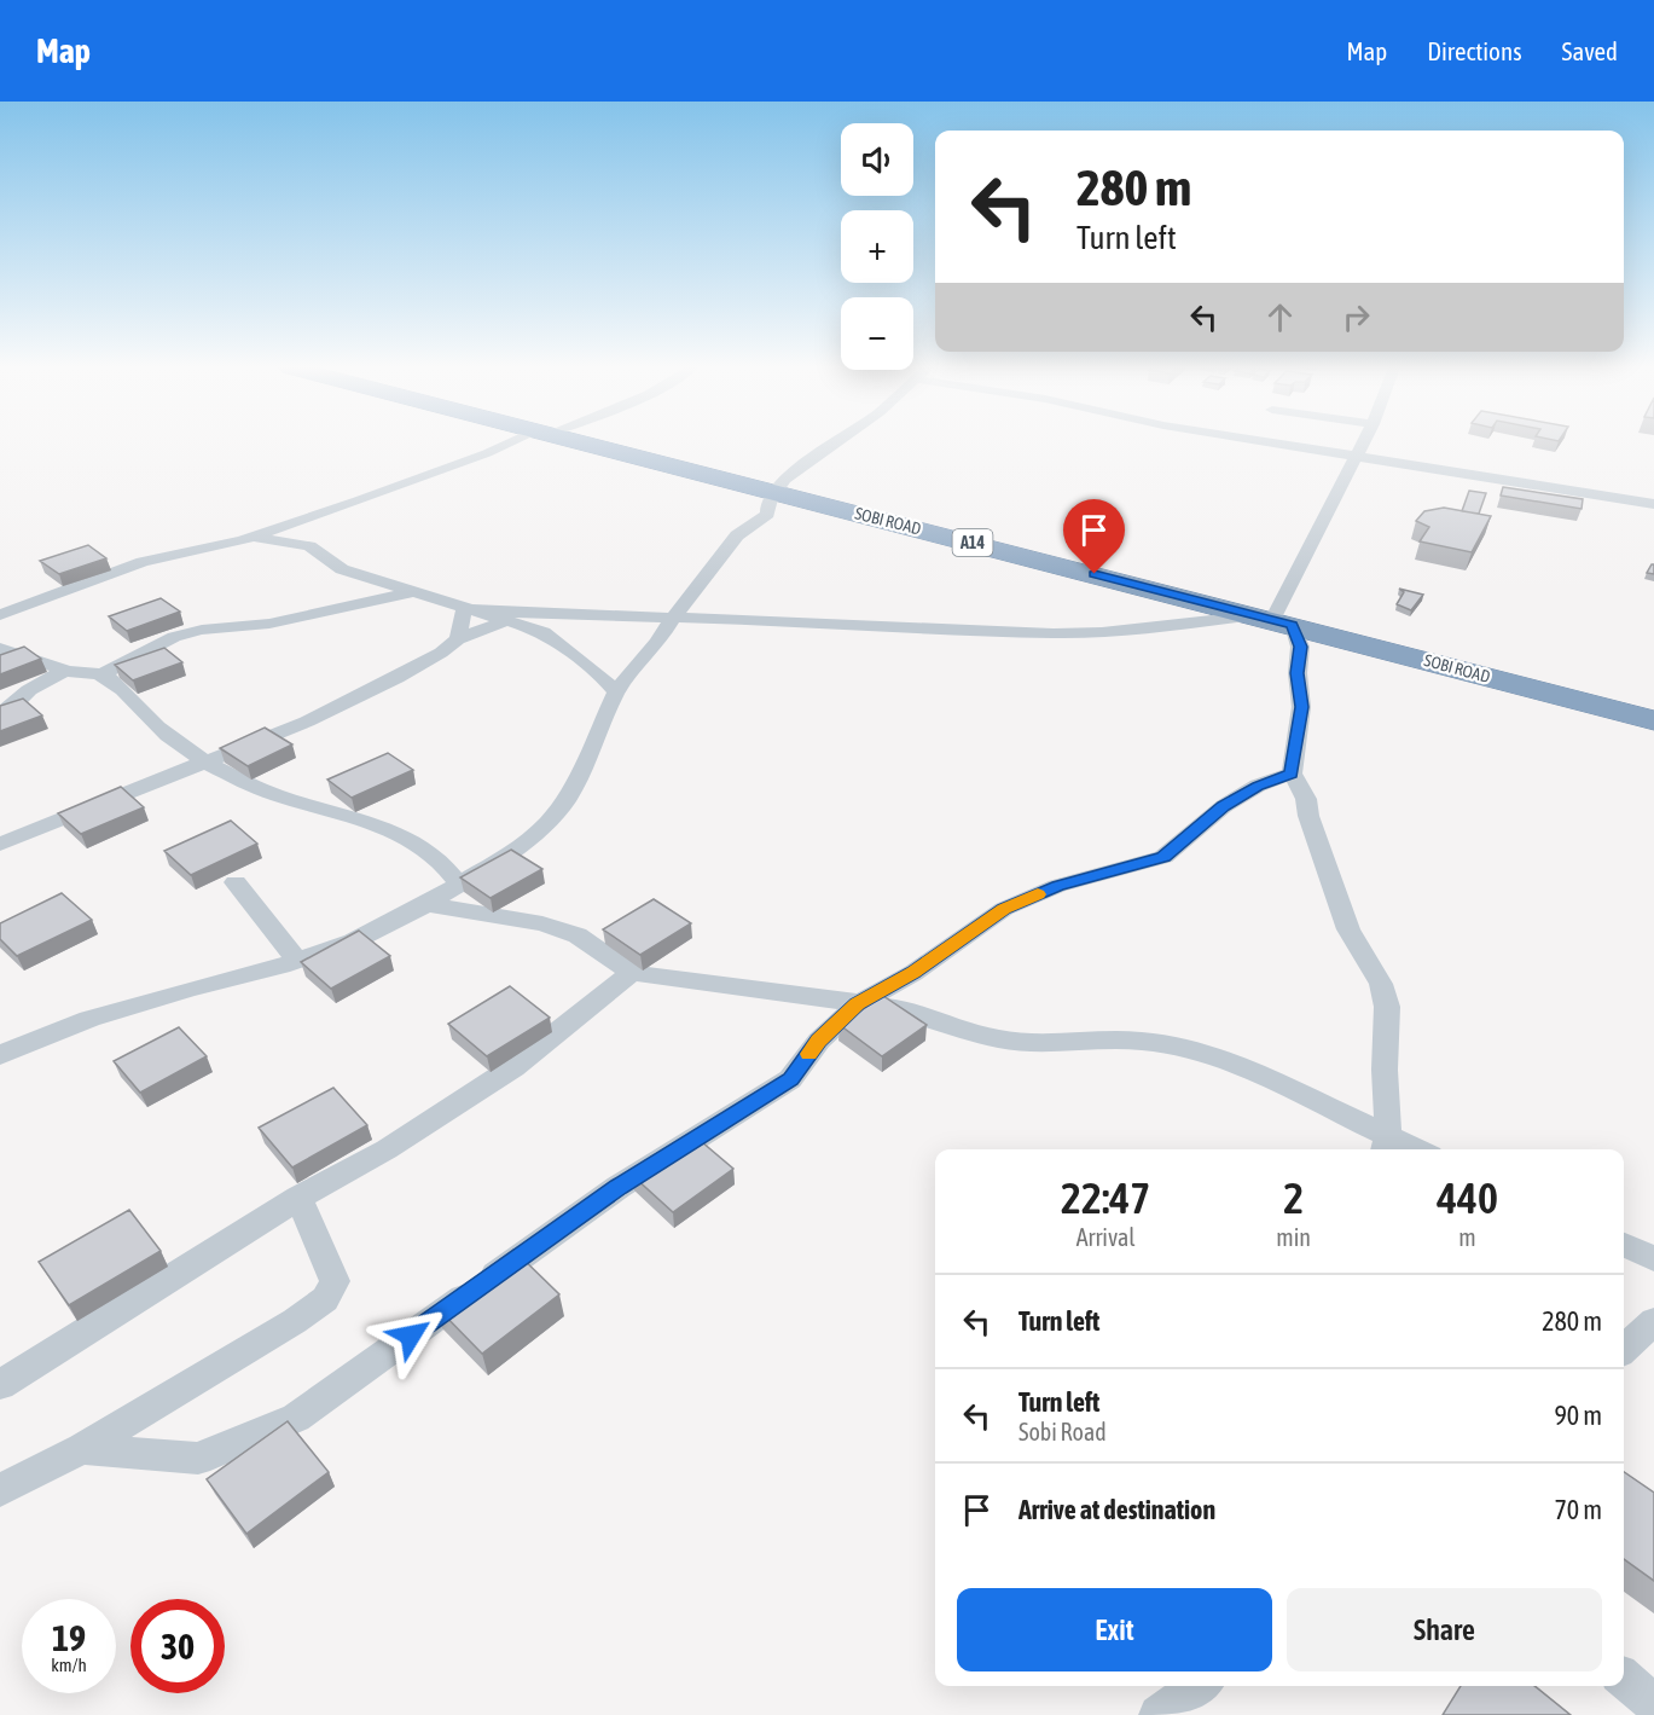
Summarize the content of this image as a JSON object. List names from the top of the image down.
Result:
{
  "streets": {
    "highway": ["SOBI ROAD", "A14"]
  },
  "page": {
    "header": "Map",
    "nav": ["Map", "Directions", "Saved"],
    "map_buttons": ["+", "−"],
    "turn": ["280 m", "Turn left"],
    "eta": [
      "22:47",
      "Arrival",
      "2",
      "min",
      "440",
      "m"
    ],
    "list": [
      {
        "name": "Turn left",
        "value": "280 m"
      },
      {
        "name": "Turn left",
        "note": "Sobi Road",
        "value": "90 m"
      },
      {
        "name": "Arrive at destination",
        "value": "70 m"
      }
    ],
    "buttons": ["Exit", "Share"],
    "speed": "19 km/h",
    "limit": "30"
  }
}
